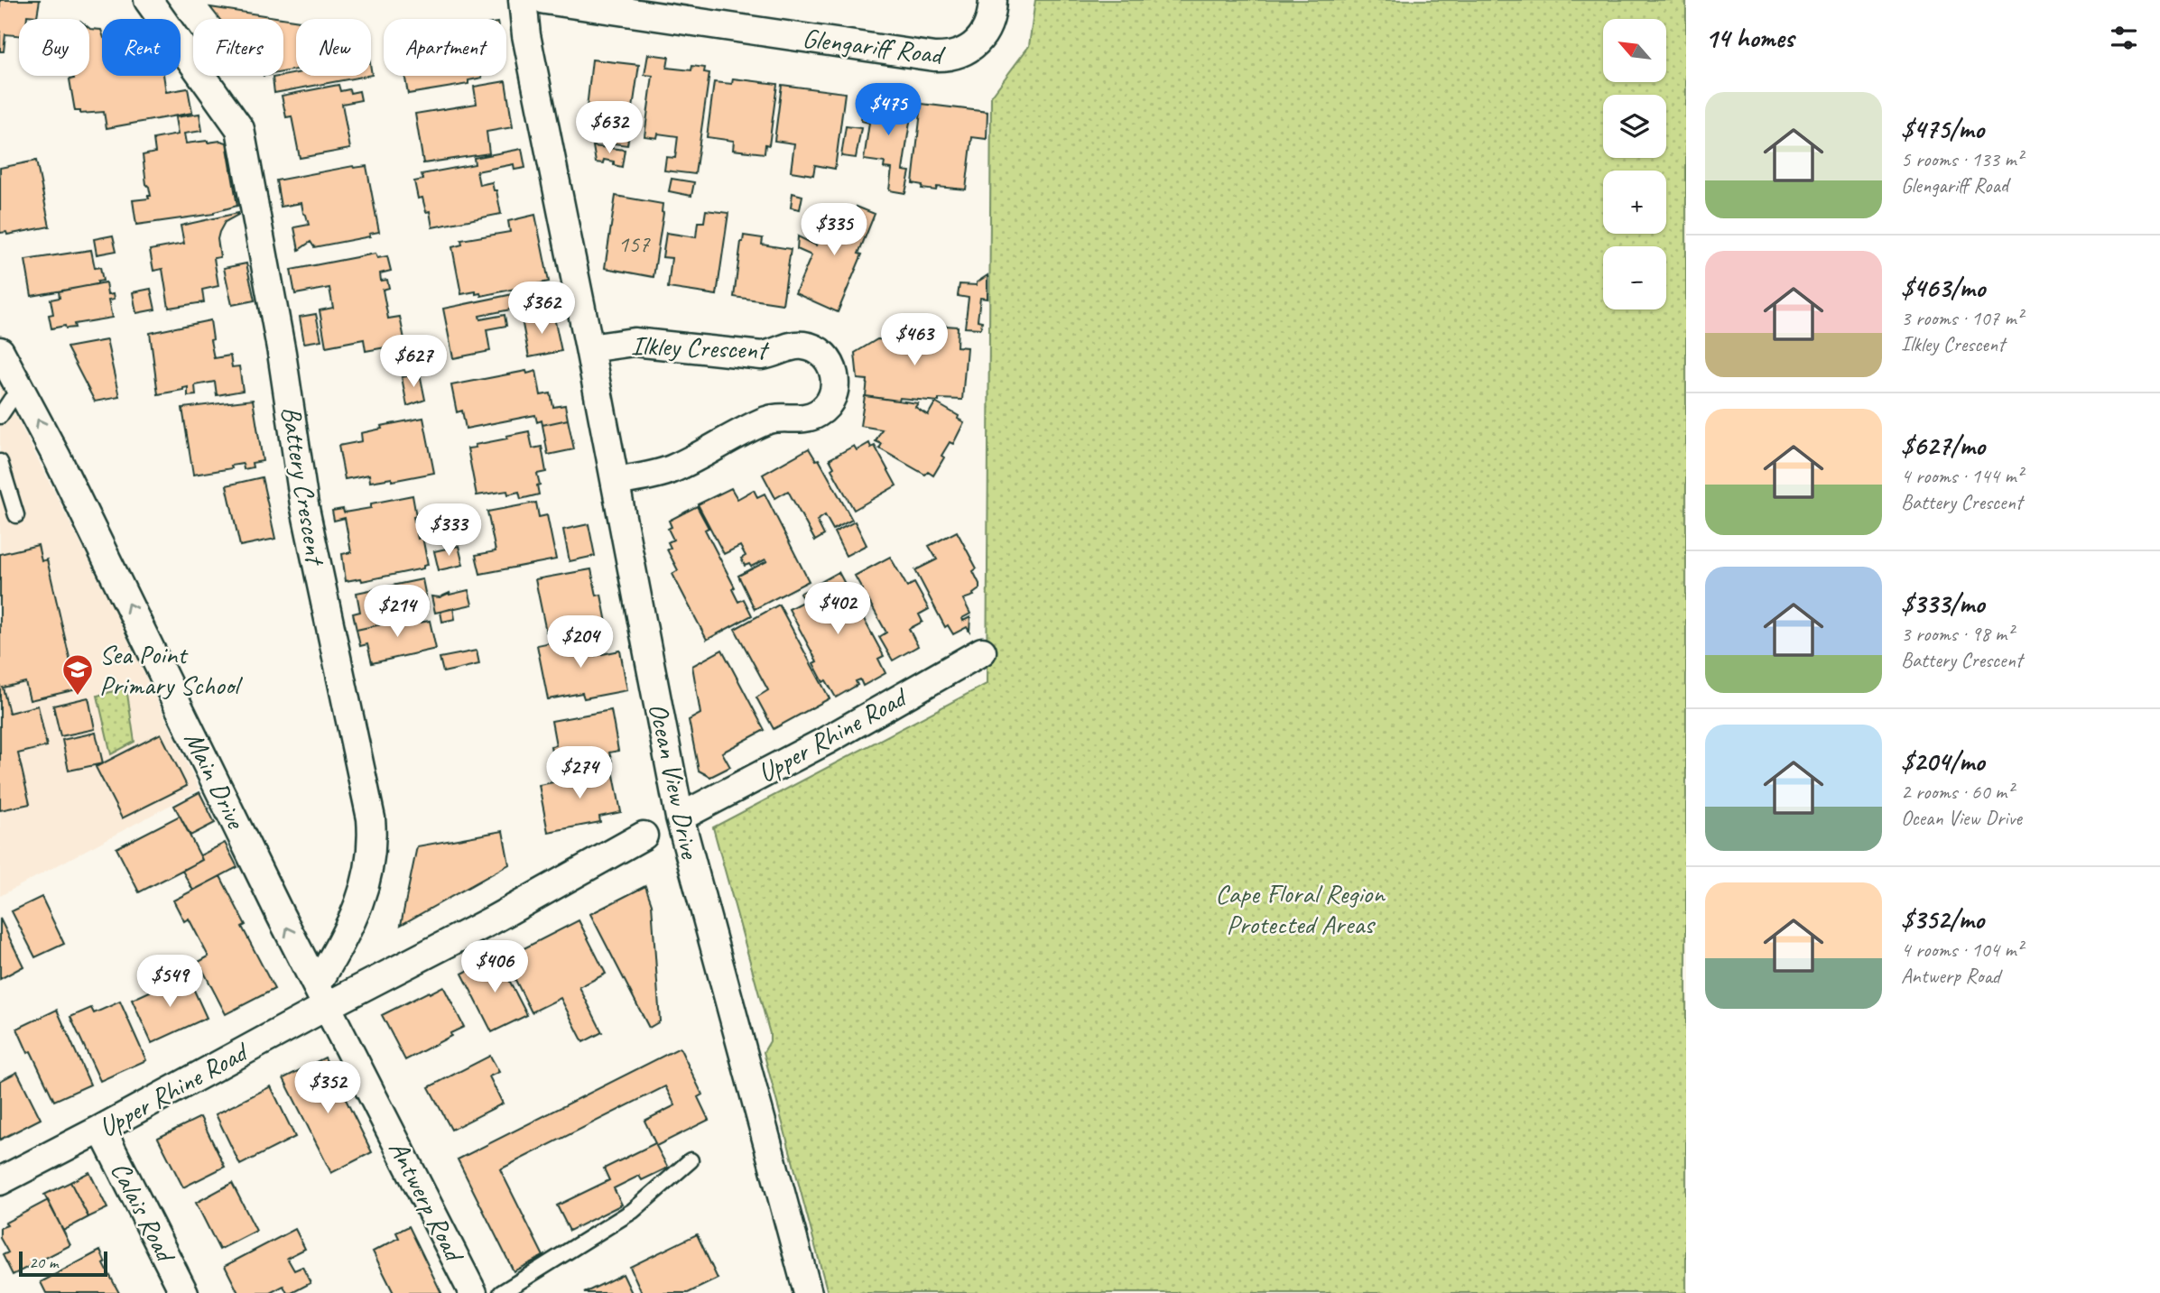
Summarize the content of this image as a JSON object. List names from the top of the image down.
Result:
{
  "streets": {
    "street": [
      "Glengariff Road",
      "Ilkley Crescent",
      "Battery Crescent",
      "Upper Rhine Road",
      "Main Drive",
      "Ocean View Drive",
      "Antwerp Road",
      "Calais Road"
    ]
  },
  "crossings": [
    ["Ilkley Crescent", "Ocean View Drive"],
    ["Battery Crescent", "Upper Rhine Road"],
    ["Battery Crescent", "Main Drive"],
    ["Battery Crescent", "Antwerp Road"],
    ["Upper Rhine Road", "Main Drive"],
    ["Upper Rhine Road", "Ocean View Drive"],
    ["Upper Rhine Road", "Antwerp Road"],
    ["Upper Rhine Road", "Calais Road"],
    ["Main Drive", "Antwerp Road"]
  ],
  "one_way": ["Main Drive"],
  "parks": ["Cape Floral Region Protected Areas"],
  "places": {
    "school or university": ["Sea Point Primary School"]
  },
  "house_numbers": ["157"],
  "scale_bar": "20 m",
  "north": "top left",
  "page": {
    "heading": "14 homes",
    "map_buttons": ["+", "−"],
    "chip": [
      "Buy",
      "Rent",
      "Filters",
      "New",
      "Apartment"
    ],
    "list": [
      {
        "name": "$475/mo",
        "note": "5 rooms · 133 m² · Glengariff Road"
      },
      {
        "name": "$463/mo",
        "note": "3 rooms · 107 m² · Ilkley Crescent"
      },
      {
        "name": "$627/mo",
        "note": "4 rooms · 144 m² · Battery Crescent"
      },
      {
        "name": "$333/mo",
        "note": "3 rooms · 98 m² · Battery Crescent"
      },
      {
        "name": "$204/mo",
        "note": "2 rooms · 60 m² · Ocean View Drive"
      },
      {
        "name": "$352/mo",
        "note": "4 rooms · 104 m² · Antwerp Road"
      }
    ],
    "price": [
      "$475",
      "$632",
      "$335",
      "$362",
      "$463",
      "$627",
      "$333",
      "$402",
      "$214",
      "$204",
      "$274",
      "$406",
      "$549",
      "$352"
    ],
    "scale": "20 m"
  }
}
